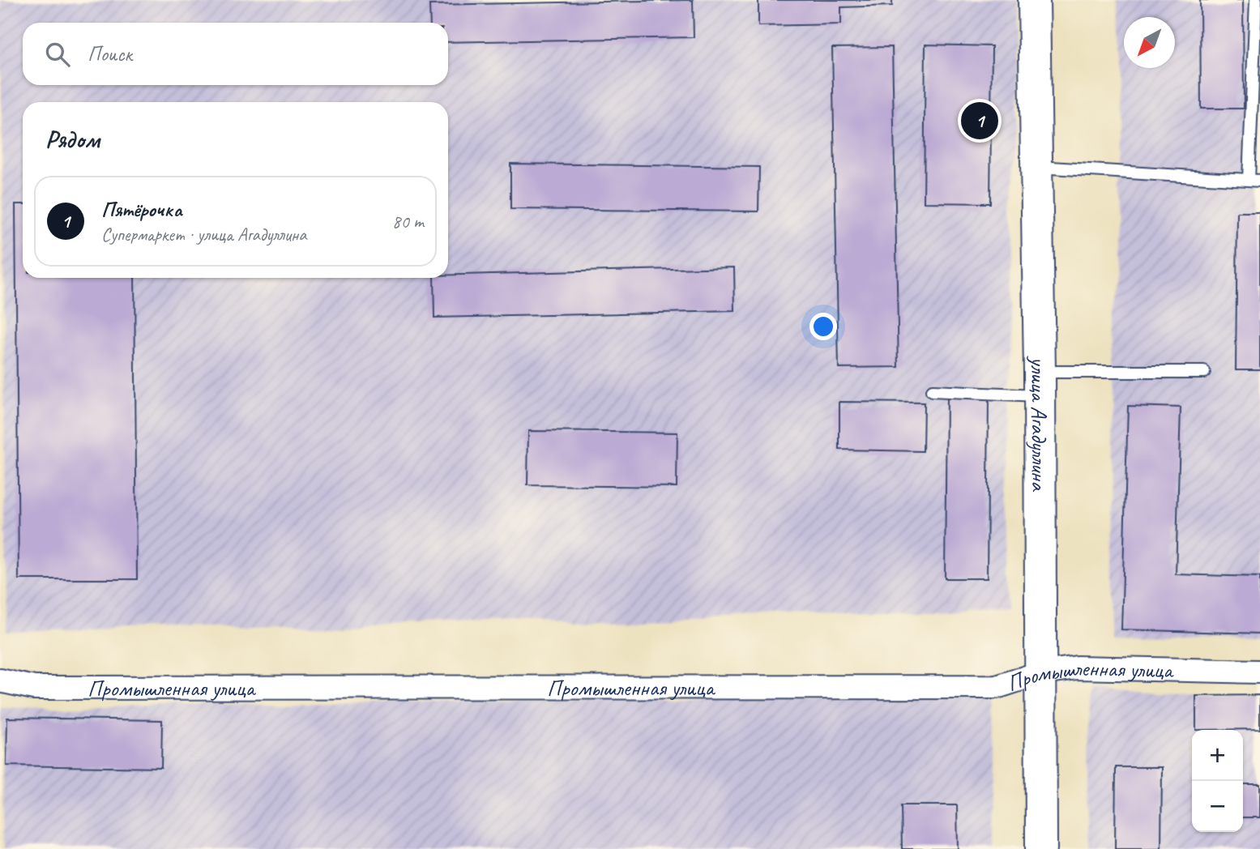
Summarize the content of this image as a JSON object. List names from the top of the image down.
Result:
{
  "streets": {
    "main road": ["улица Агадуллина"],
    "street": ["Промышленная улица"]
  },
  "crossings": [
    ["улица Агадуллина", "Промышленная улица"]
  ],
  "north": "bottom left",
  "page": {
    "search": "Поиск",
    "pins": "1",
    "heading": "Рядом",
    "list": [
      {
        "mark": "1",
        "name": "Пятёрочка",
        "note": "Супермаркет · улица Агадуллина",
        "value": "80 m"
      }
    ],
    "map_buttons": ["+", "−"]
  }
}
